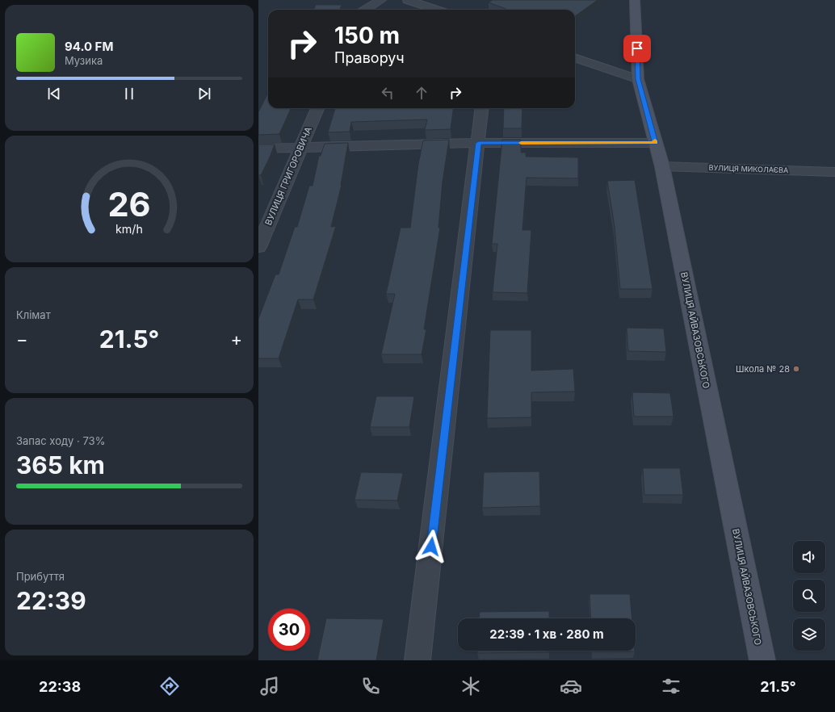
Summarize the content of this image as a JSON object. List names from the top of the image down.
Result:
{
  "streets": {
    "street": ["ВУЛИЦЯ МИКОЛАЄВА", "ВУЛИЦЯ ГРИГОРОВИЧА", "ВУЛИЦЯ АЙВАЗОВСЬКОГО"]
  },
  "crossings": [
    ["ВУЛИЦЯ МИКОЛАЄВА", "ВУЛИЦЯ АЙВАЗОВСЬКОГО"]
  ],
  "places": ["Школа № 28"],
  "page": {
    "turn": ["150 m", "Праворуч"],
    "song": ["94.0 FM", "Музика"],
    "tile": [
      "Клімат",
      ["Запас ходу · 73%", "365 km"],
      ["Прибуття", "22:39"]
    ],
    "heat": ["−", "21.5°", "+"],
    "limit": "30",
    "trip": "22:39 · 1 хв · 280 m",
    "tabs": ["22:38", "21.5°"],
    "gauge": ["26", "km/h"]
  }
}
